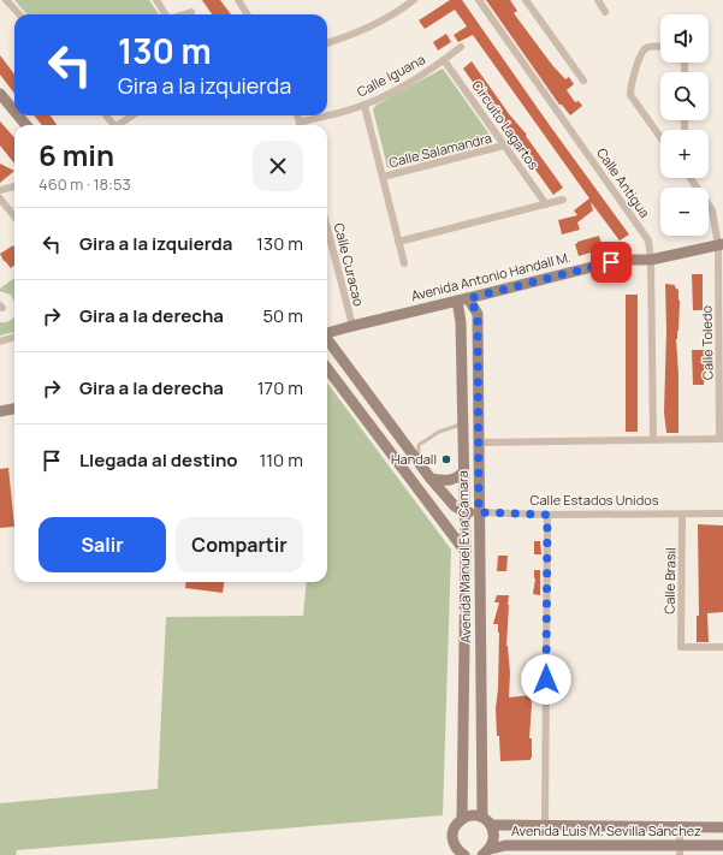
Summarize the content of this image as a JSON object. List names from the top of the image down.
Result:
{
  "streets": {
    "street": [
      "Calle Iguana",
      "Circuito Lagartos",
      "Calle Salamandra",
      "Calle Antigua",
      "Calle Curacao",
      "Avenida Antonio Handall M.",
      "Calle Toledo",
      "Calle Estados Unidos",
      "Avenida Manuel Evia Cámara",
      "Calle Brasil",
      "Avenida Luis M. Sevilla Sánchez"
    ]
  },
  "crossings": [
    ["Calle Iguana", "Circuito Lagartos"],
    ["Circuito Lagartos", "Calle Salamandra"],
    ["Calle Antigua", "Avenida Antonio Handall M."],
    ["Calle Curacao", "Avenida Antonio Handall M."],
    ["Avenida Antonio Handall M.", "Calle Toledo"],
    ["Avenida Antonio Handall M.", "Avenida Manuel Evia Cámara"],
    ["Calle Estados Unidos", "Avenida Manuel Evia Cámara"],
    ["Calle Estados Unidos", "Calle Brasil"]
  ],
  "places": ["Handall"],
  "page": {
    "map_buttons": ["+", "−"],
    "turn": ["130 m", "Gira a la izquierda"],
    "heading": ["6 min", "460 m · 18:53"],
    "list": [
      {
        "name": "Gira a la izquierda",
        "value": "130 m"
      },
      {
        "name": "Gira a la derecha",
        "value": "50 m"
      },
      {
        "name": "Gira a la derecha",
        "value": "170 m"
      },
      {
        "name": "Llegada al destino",
        "value": "110 m"
      }
    ],
    "buttons": ["Salir", "Compartir"]
  }
}
